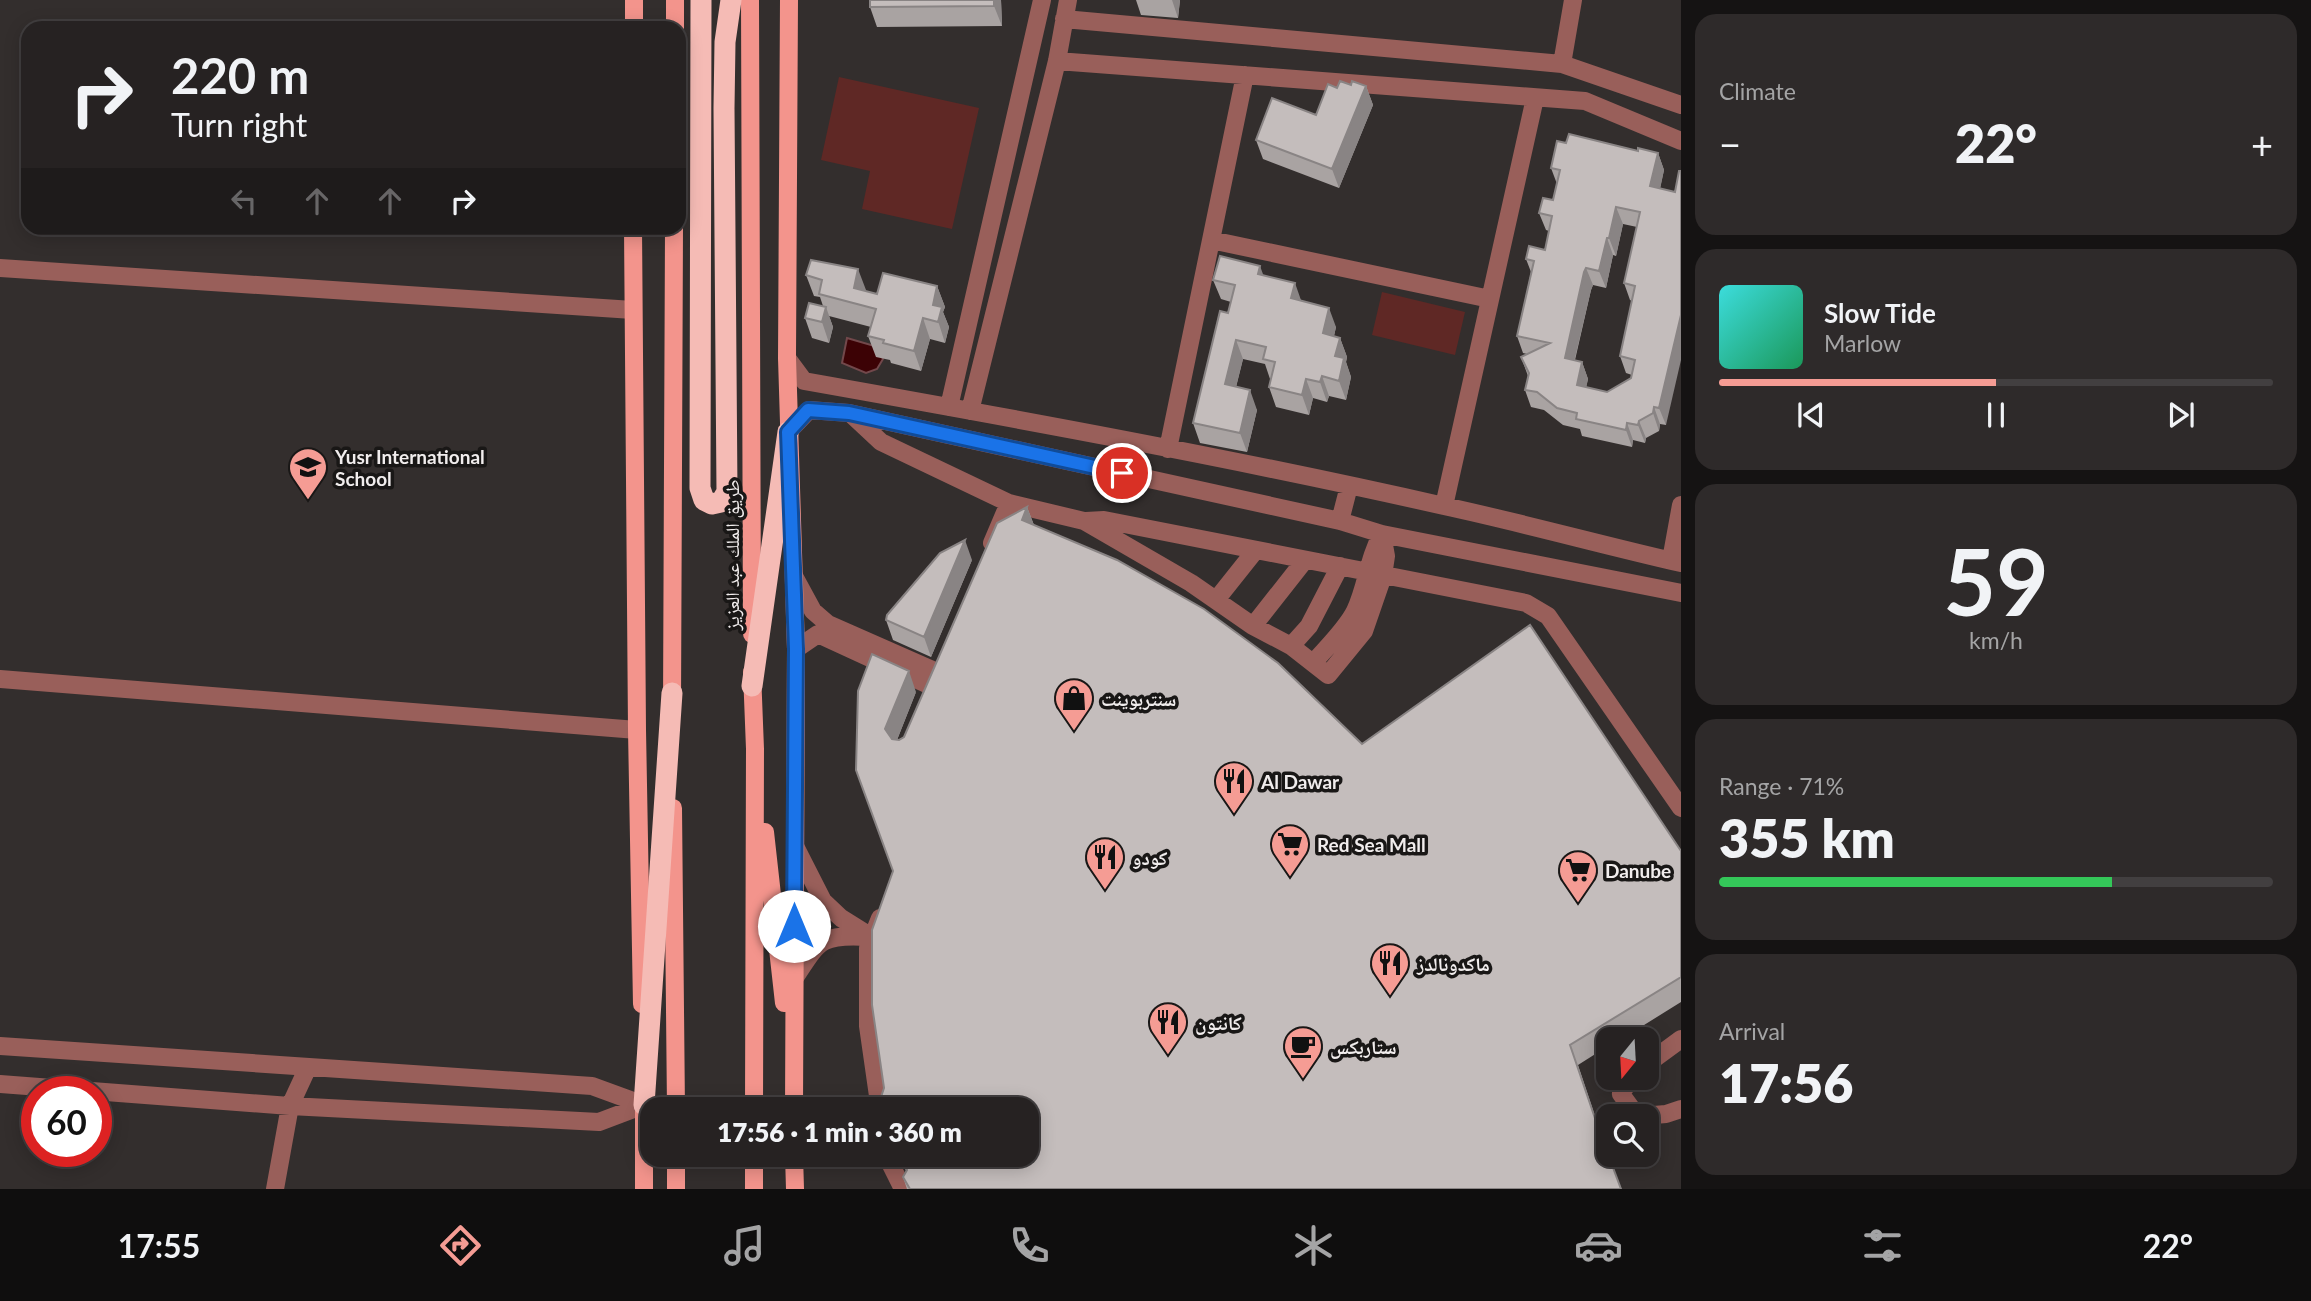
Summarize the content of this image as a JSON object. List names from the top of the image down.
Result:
{
  "streets": {
    "main road": ["طريق الملك عبد العزيز"]
  },
  "places": {
    "school or university": ["Yusr International School"],
    "shop": ["سنتربوينت"],
    "restaurant": [
      "Al Dawar",
      "كودو",
      "ماكدونالدز",
      "كانتون"
    ],
    "supermarket": ["Red Sea Mall", "Danube"],
    "cafe": ["ستاربكس"]
  },
  "north": "bottom",
  "page": {
    "tile": [
      "Climate",
      ["59", "km/h"],
      ["Range · 71%", "355 km"],
      ["Arrival", "17:56"]
    ],
    "turn": ["220 m", "Turn right"],
    "heat": ["−", "22°", "+"],
    "song": ["Slow Tide", "Marlow"],
    "limit": "60",
    "trip": "17:56 · 1 min · 360 m",
    "tabs": ["17:55", "22°"]
  }
}
